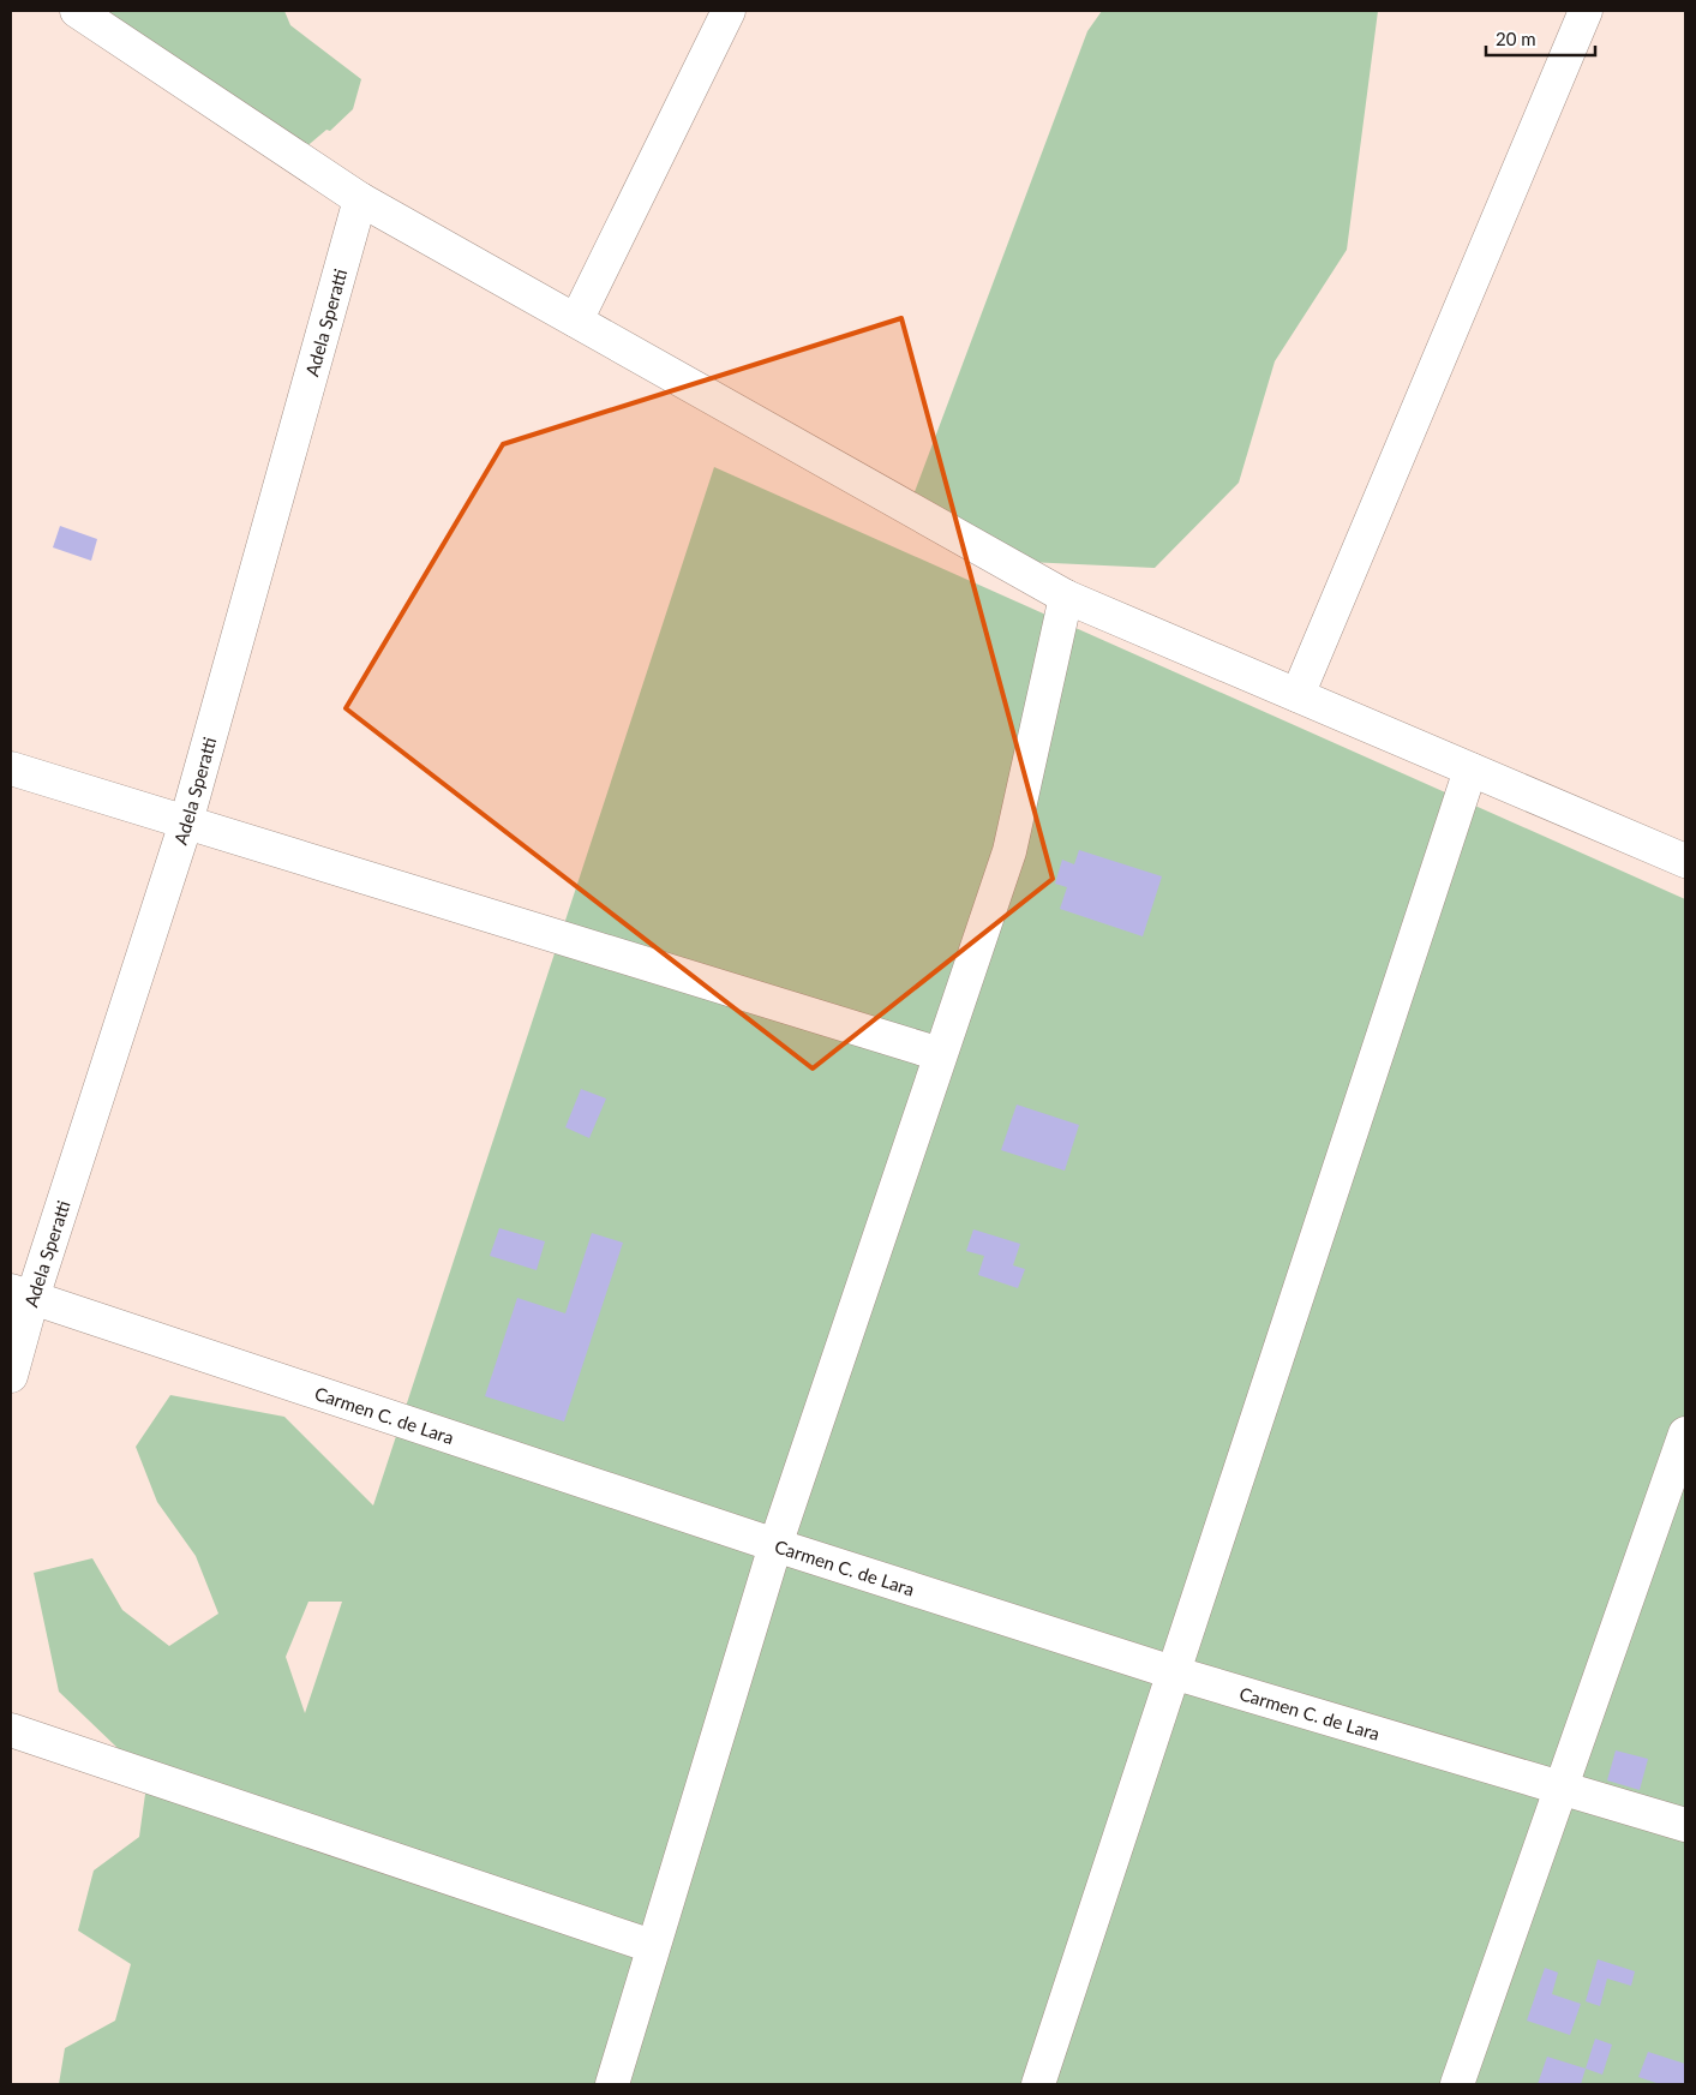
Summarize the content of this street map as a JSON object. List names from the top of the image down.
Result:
{
  "streets": {
    "lane": ["Adela Speratti", "Carmen C. de Lara"]
  },
  "crossings": [
    ["Adela Speratti", "Carmen C. de Lara"]
  ],
  "scale_bar": "20 m"
}
